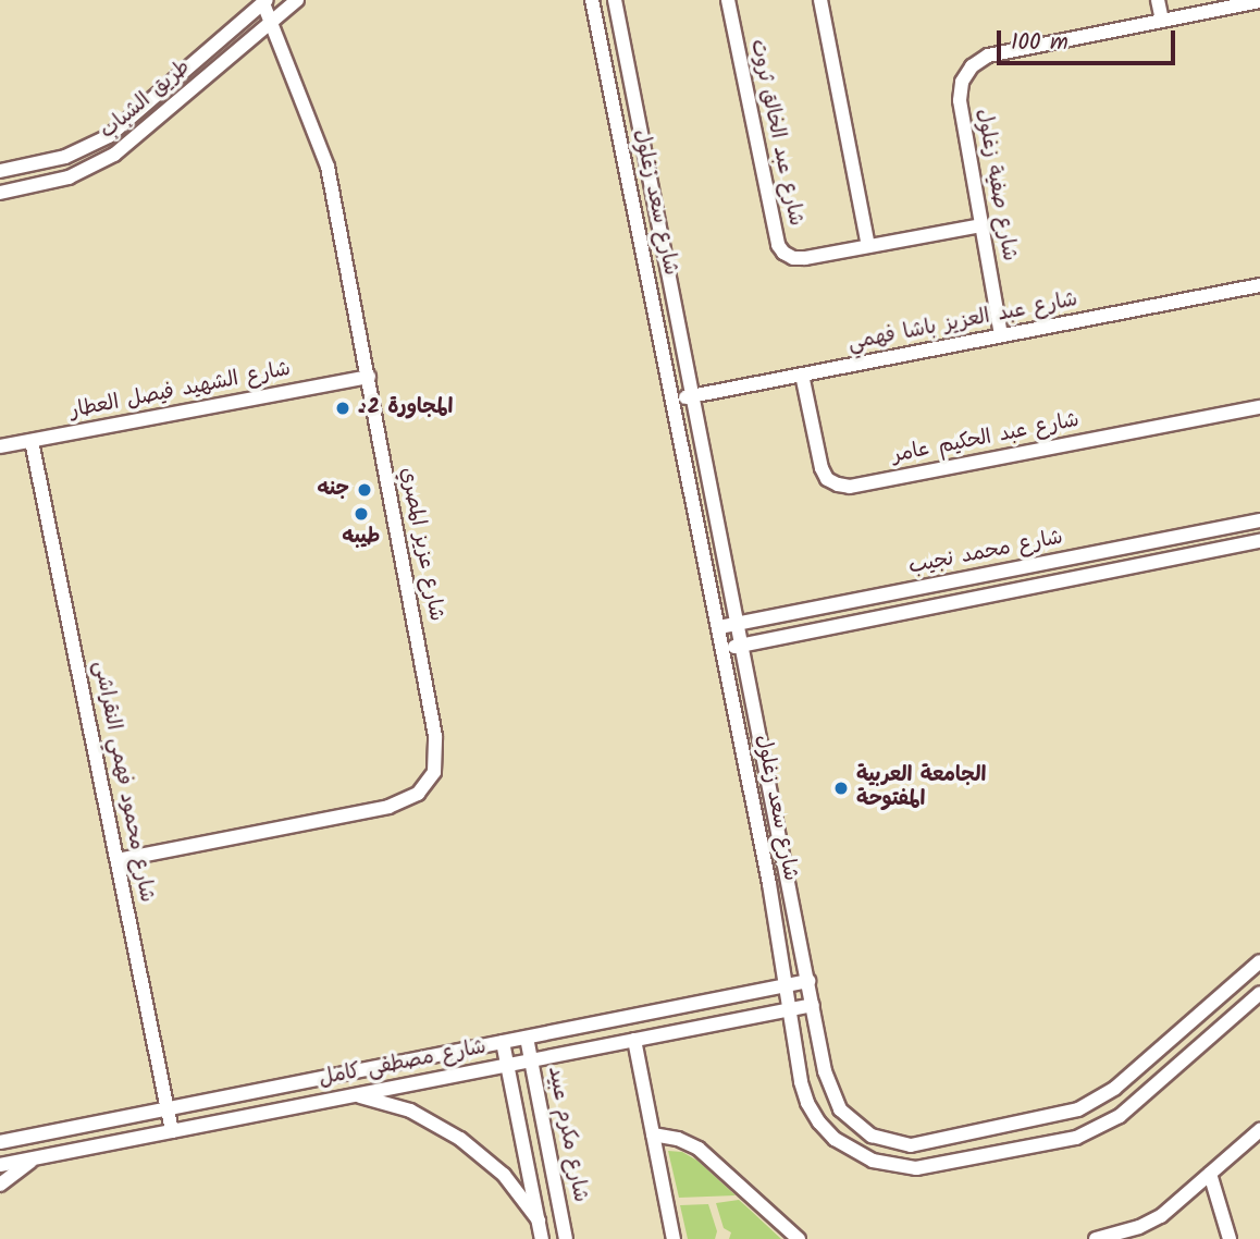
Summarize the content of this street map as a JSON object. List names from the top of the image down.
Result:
{
  "streets": {
    "street": [
      "طريق الشباب",
      "شارع عبد الخالق ثروت",
      "شارع صفية زغلول",
      "شارع سعد زغلول",
      "شارع عبد العزيز باشا فهمي",
      "شارع الشهيد فيصل العطار",
      "شارع عبد الحكيم عامر",
      "شارع عزيز المصري",
      "شارع محمد نجيب",
      "شارع محمود فهمي النقراشى",
      "شارع مصطفى كامل",
      "شارع مكرم عبيد"
    ]
  },
  "crossings": [
    ["طريق الشباب", "شارع عزيز المصري"],
    ["شارع عبد الخالق ثروت", "شارع صفية زغلول"],
    ["شارع صفية زغلول", "شارع عبد العزيز باشا فهمي"],
    ["شارع سعد زغلول", "شارع عبد العزيز باشا فهمي"],
    ["شارع سعد زغلول", "شارع محمد نجيب"],
    ["شارع سعد زغلول", "شارع مصطفى كامل"],
    ["شارع عبد العزيز باشا فهمي", "شارع عبد الحكيم عامر"],
    ["شارع الشهيد فيصل العطار", "شارع عزيز المصري"],
    ["شارع الشهيد فيصل العطار", "شارع محمود فهمي النقراشى"],
    ["شارع عزيز المصري", "شارع محمود فهمي النقراشى"],
    ["شارع محمود فهمي النقراشى", "شارع مصطفى كامل"],
    ["شارع مصطفى كامل", "شارع مكرم عبيد"]
  ],
  "places": [
    "المجاورة 2د",
    "جنه",
    "طيبه",
    "الجامعة العربية المفتوحة"
  ],
  "scale_bar": "100 m"
}
